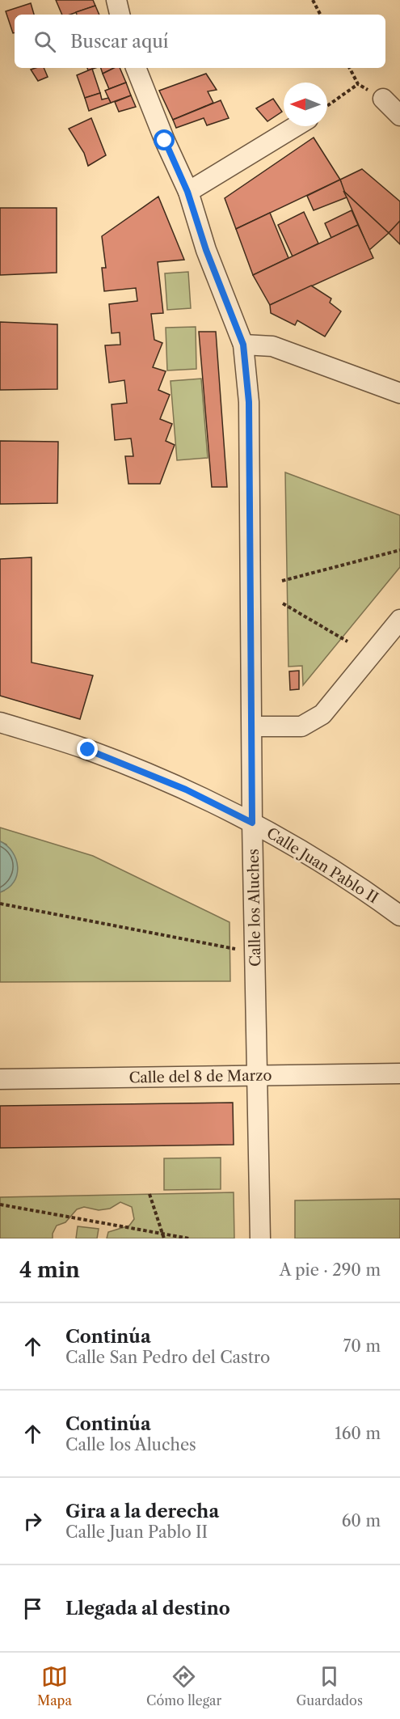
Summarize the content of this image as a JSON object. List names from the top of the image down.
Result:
{
  "streets": {
    "street": ["Calle Juan Pablo II", "Calle los Aluches", "Calle del 8 de Marzo"]
  },
  "crossings": [
    ["Calle Juan Pablo II", "Calle los Aluches"],
    ["Calle los Aluches", "Calle del 8 de Marzo"]
  ],
  "north": "left",
  "page": {
    "search": "Buscar aquí",
    "heading": ["4 min", "A pie · 290 m"],
    "list": [
      ["Continúa", "Calle San Pedro del Castro", "70 m"],
      ["Continúa", "Calle los Aluches", "160 m"],
      ["Gira a la derecha", "Calle Juan Pablo II", "60 m"],
      "Llegada al destino"
    ],
    "nav": ["Mapa", "Cómo llegar", "Guardados"]
  }
}
